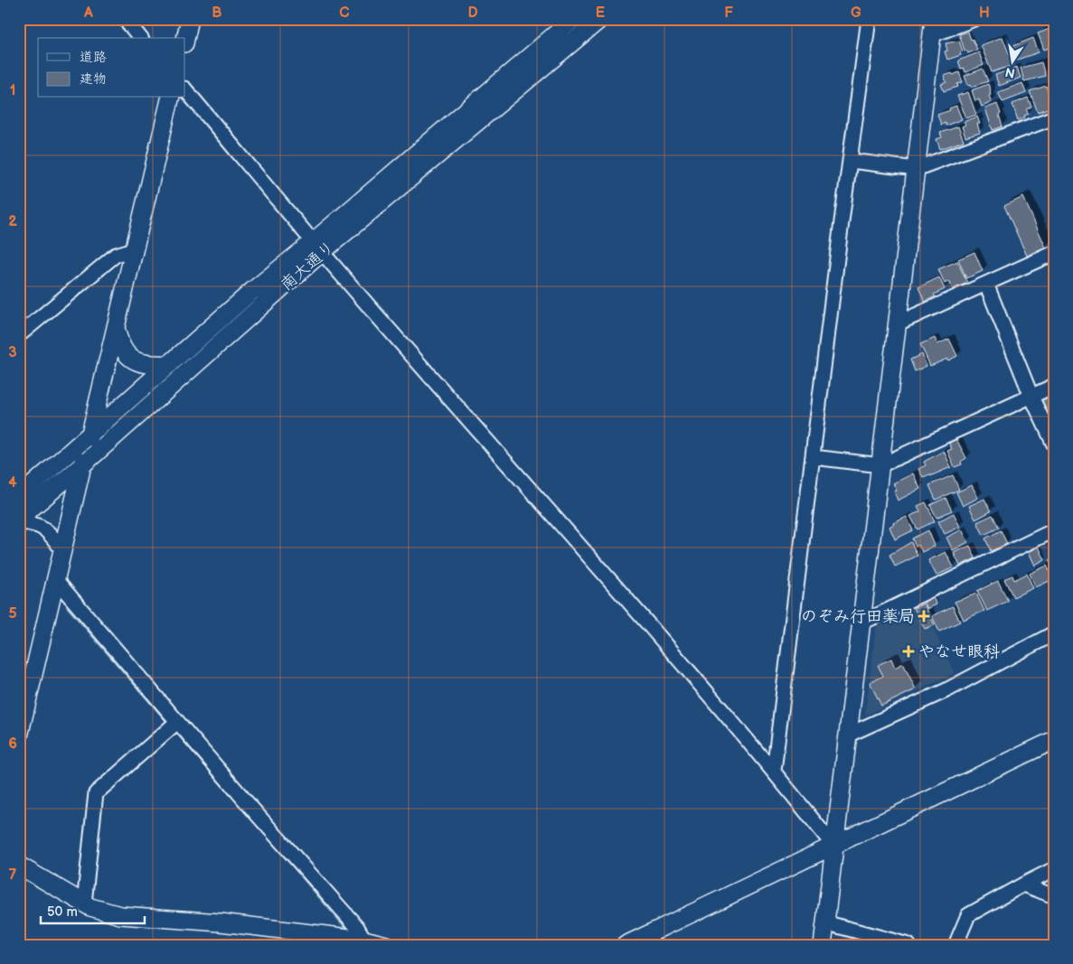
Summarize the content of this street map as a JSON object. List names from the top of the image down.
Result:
{
  "streets": {
    "street": ["南大通り"]
  },
  "places": {
    "health": ["のぞみ行田薬局", "やなせ眼科"]
  },
  "legend": ["道路", "建物"],
  "scale_bar": "50 m",
  "north": "bottom",
  "grid": {
    "columns": [
      "A",
      "B",
      "C",
      "D",
      "E",
      "F",
      "G",
      "H"
    ],
    "rows": [
      "1",
      "2",
      "3",
      "4",
      "5",
      "6",
      "7"
    ]
  }
}
